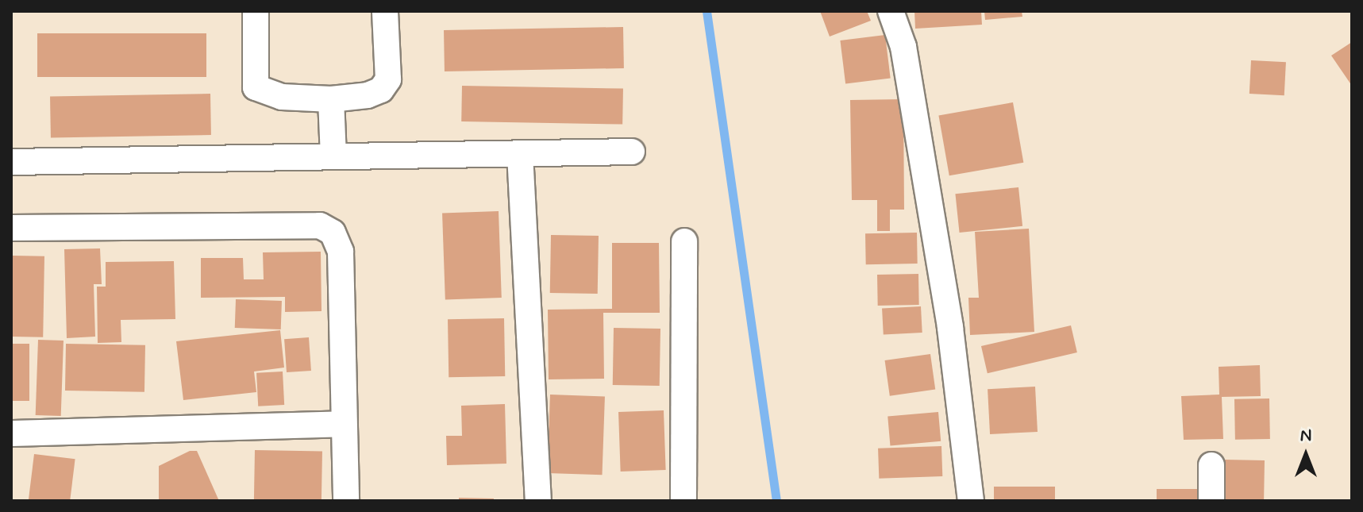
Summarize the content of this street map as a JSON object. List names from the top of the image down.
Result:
{
  "north": "top"
}
